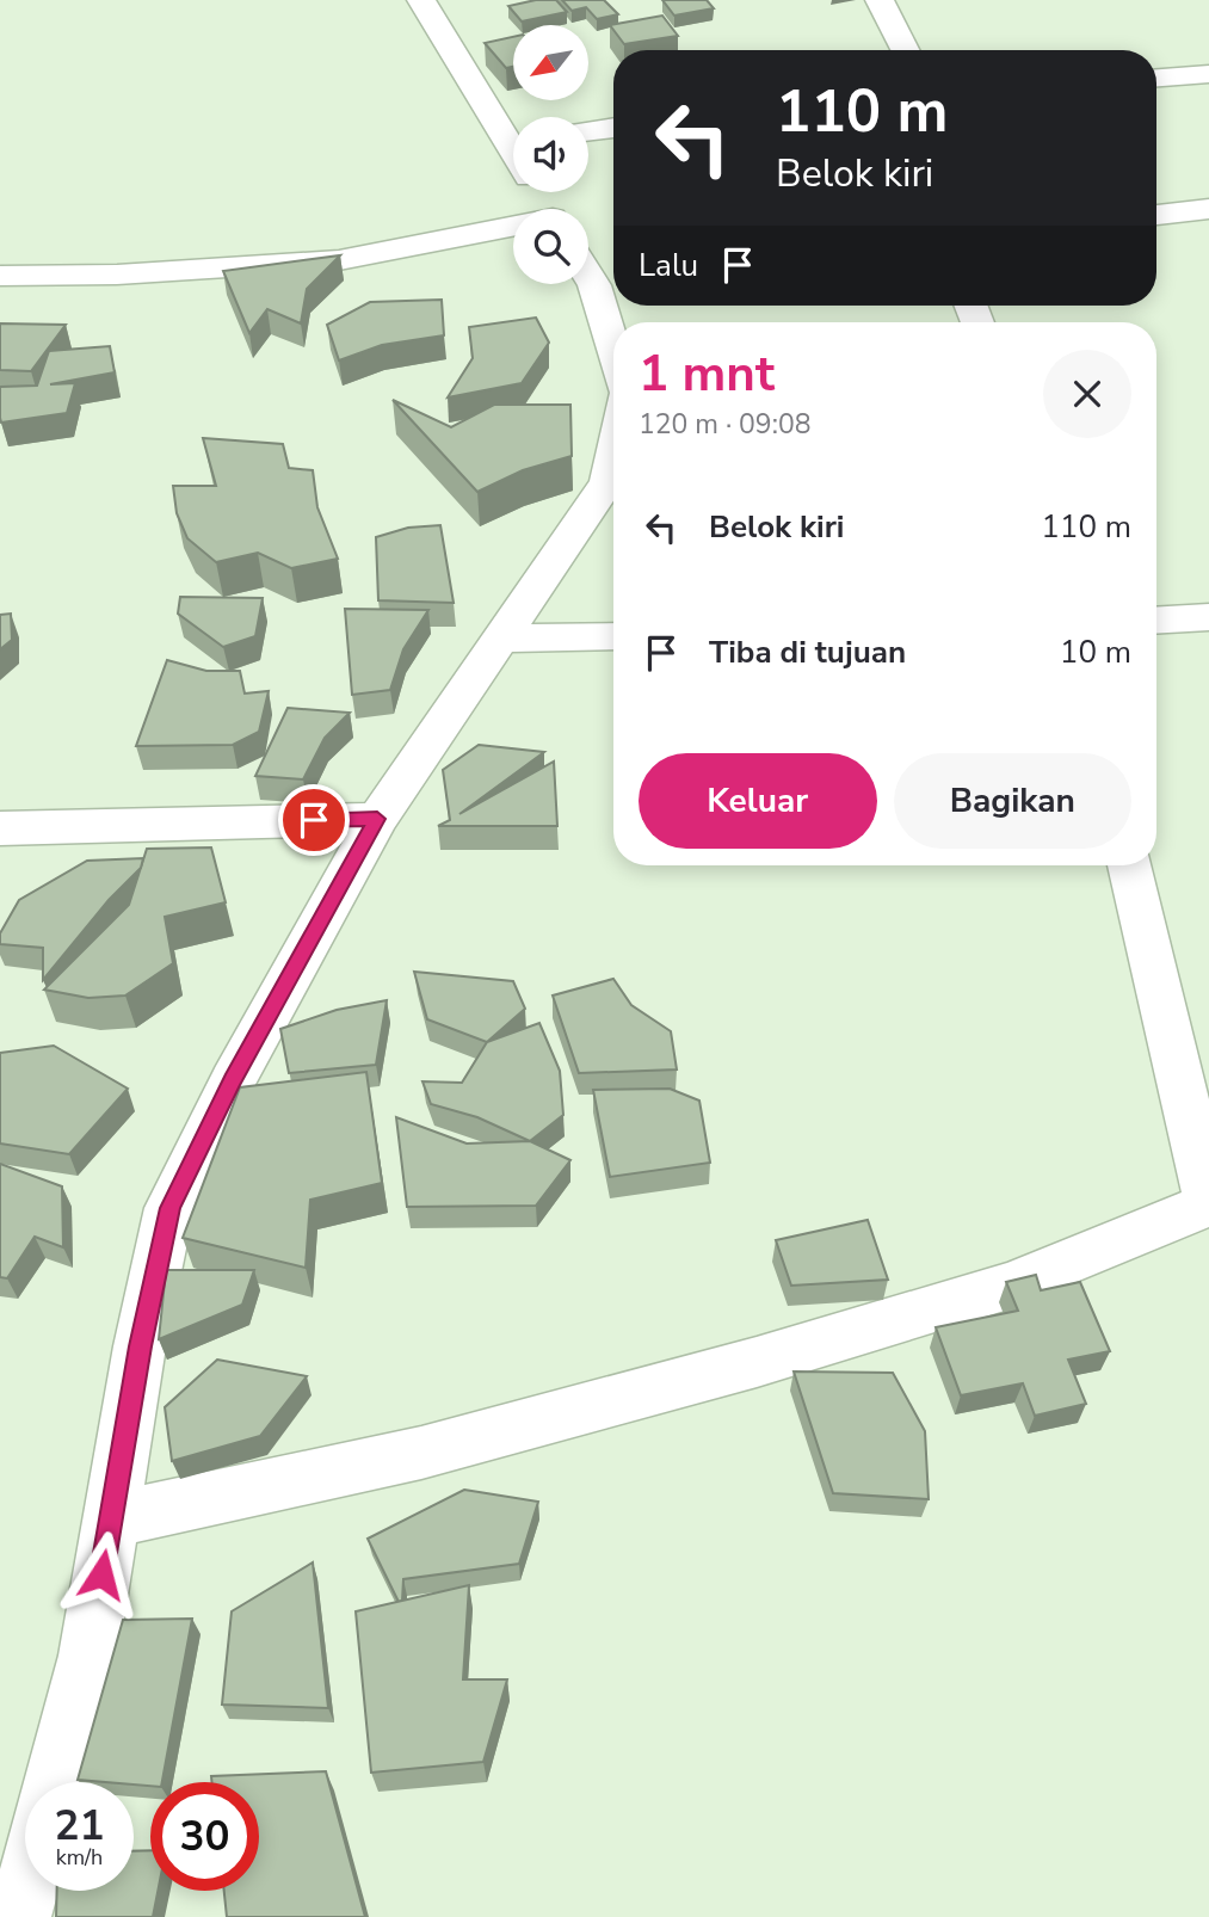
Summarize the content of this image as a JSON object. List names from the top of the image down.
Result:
{
  "north": "bottom left",
  "page": {
    "turn": ["110 m", "Belok kiri"],
    "then": "Lalu",
    "heading": ["1 mnt", "120 m · 09:08"],
    "list": [
      {
        "name": "Belok kiri",
        "value": "110 m"
      },
      {
        "name": "Tiba di tujuan",
        "value": "10 m"
      }
    ],
    "buttons": ["Keluar", "Bagikan"],
    "speed": "21 km/h",
    "limit": "30"
  }
}
